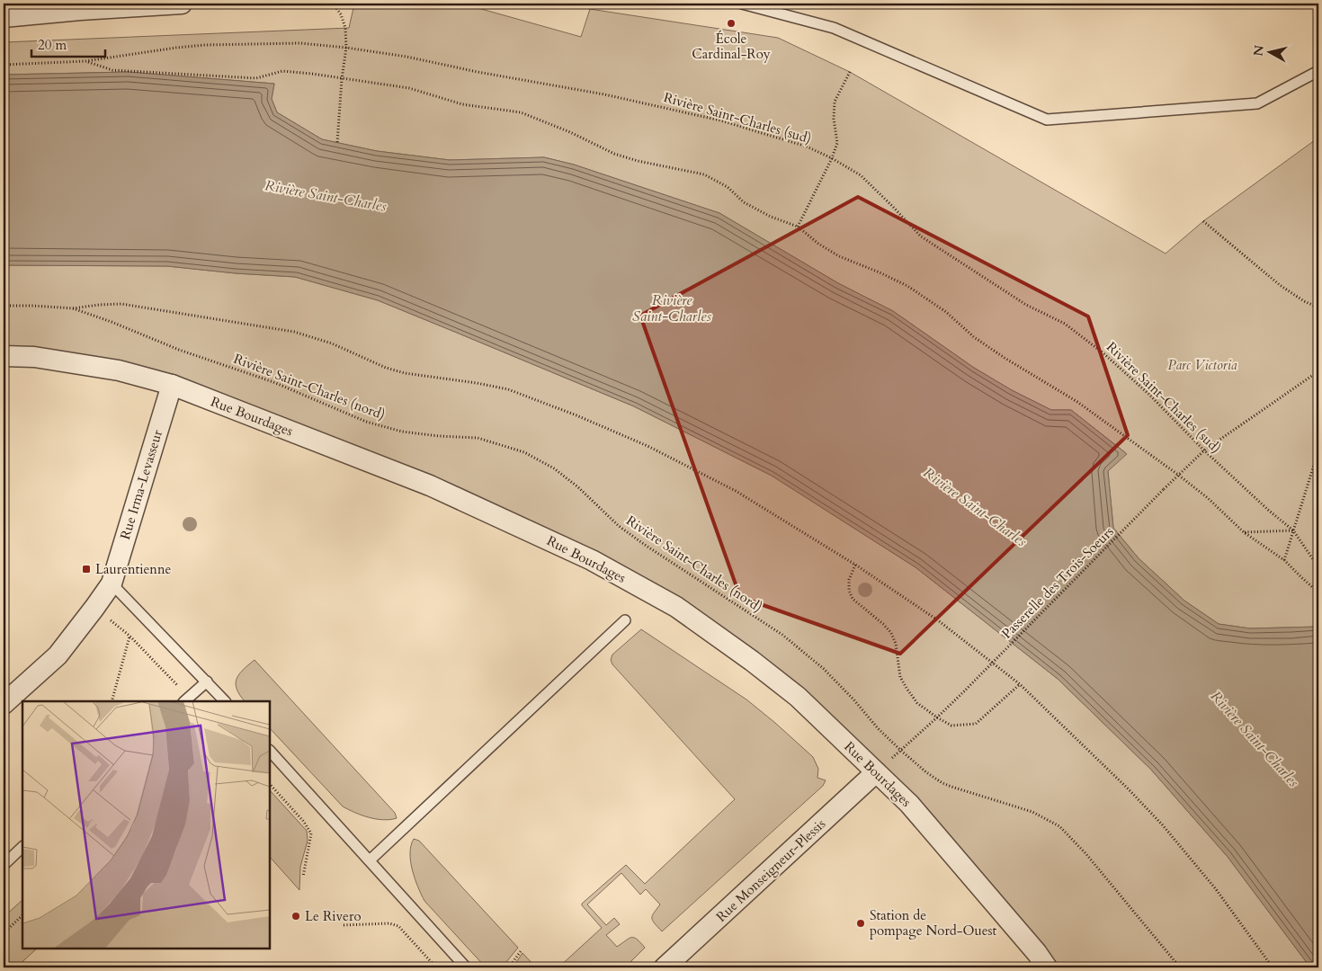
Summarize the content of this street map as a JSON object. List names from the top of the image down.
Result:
{
  "streets": {
    "street": ["Rue Bourdages", "Rue Irma-Levasseur", "Rue Monseigneur-Plessis"],
    "path": ["Rivière Saint-Charles (sud)", "Rivière Saint-Charles (nord)", "Passerelle des Trois-Soeurs"]
  },
  "crossings": [
    ["Rivière Saint-Charles (sud)", "Passerelle des Trois-Soeurs"],
    ["Rivière Saint-Charles (nord)", "Passerelle des Trois-Soeurs"],
    ["Rue Bourdages", "Rue Irma-Levasseur"],
    ["Rue Bourdages", "Rue Monseigneur-Plessis"]
  ],
  "water": ["Rivière Saint-Charles"],
  "parks": ["Parc Victoria"],
  "places": {
    "other": ["École Cardinal-Roy", "Le Rivero", "Station de pompage Nord-Ouest"],
    "transit": ["Laurentienne"]
  },
  "scale_bar": "20 m",
  "north": "left"
}
